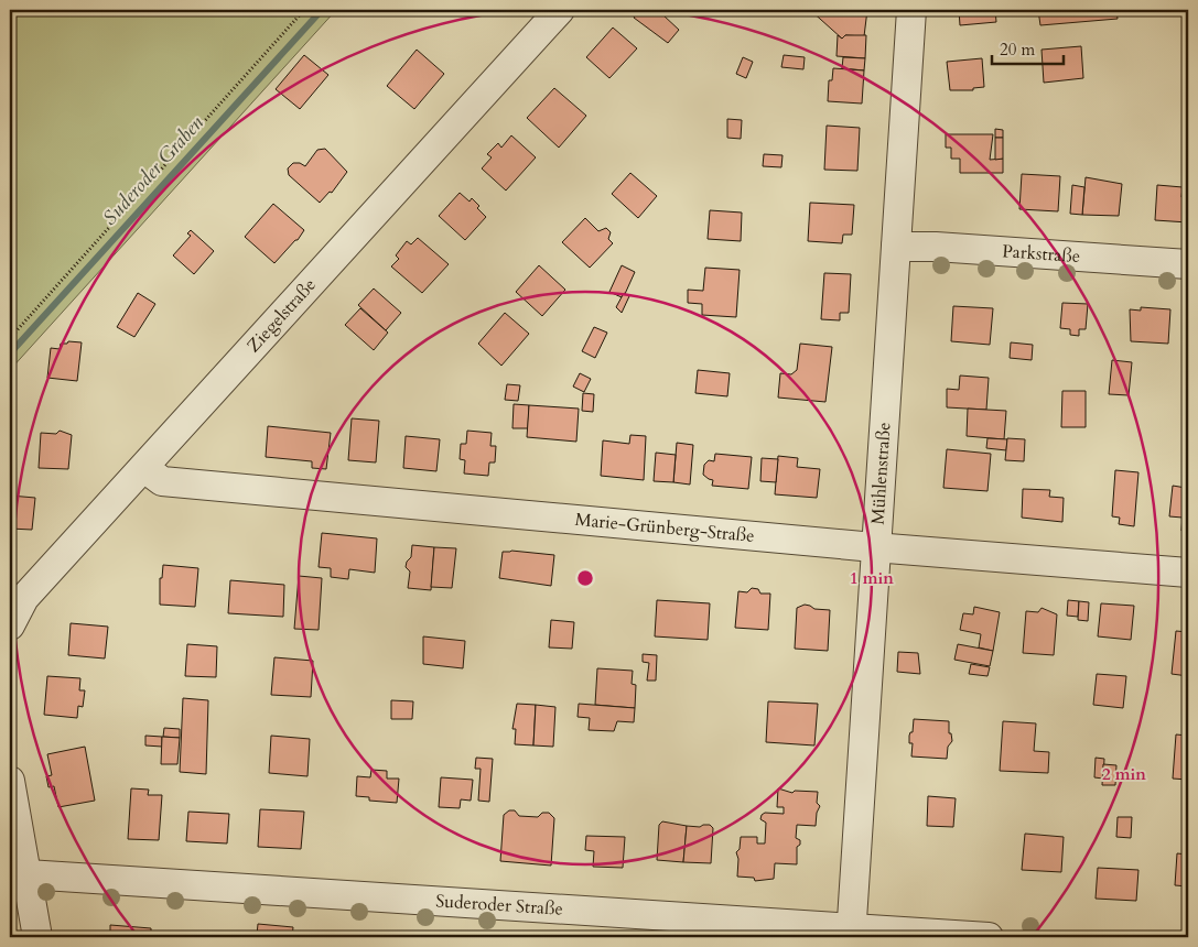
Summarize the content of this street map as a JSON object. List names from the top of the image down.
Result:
{
  "streets": {
    "street": [
      "Parkstraße",
      "Ziegelstraße",
      "Mühlenstraße",
      "Marie-Grünberg-Straße",
      "Suderoder Straße"
    ]
  },
  "crossings": [
    ["Parkstraße", "Mühlenstraße"],
    ["Ziegelstraße", "Marie-Grünberg-Straße"],
    ["Mühlenstraße", "Marie-Grünberg-Straße"],
    ["Mühlenstraße", "Suderoder Straße"]
  ],
  "water": ["Suderoder Graben"],
  "scale_bar": "20 m",
  "rings": ["1 min", "2 min"]
}
